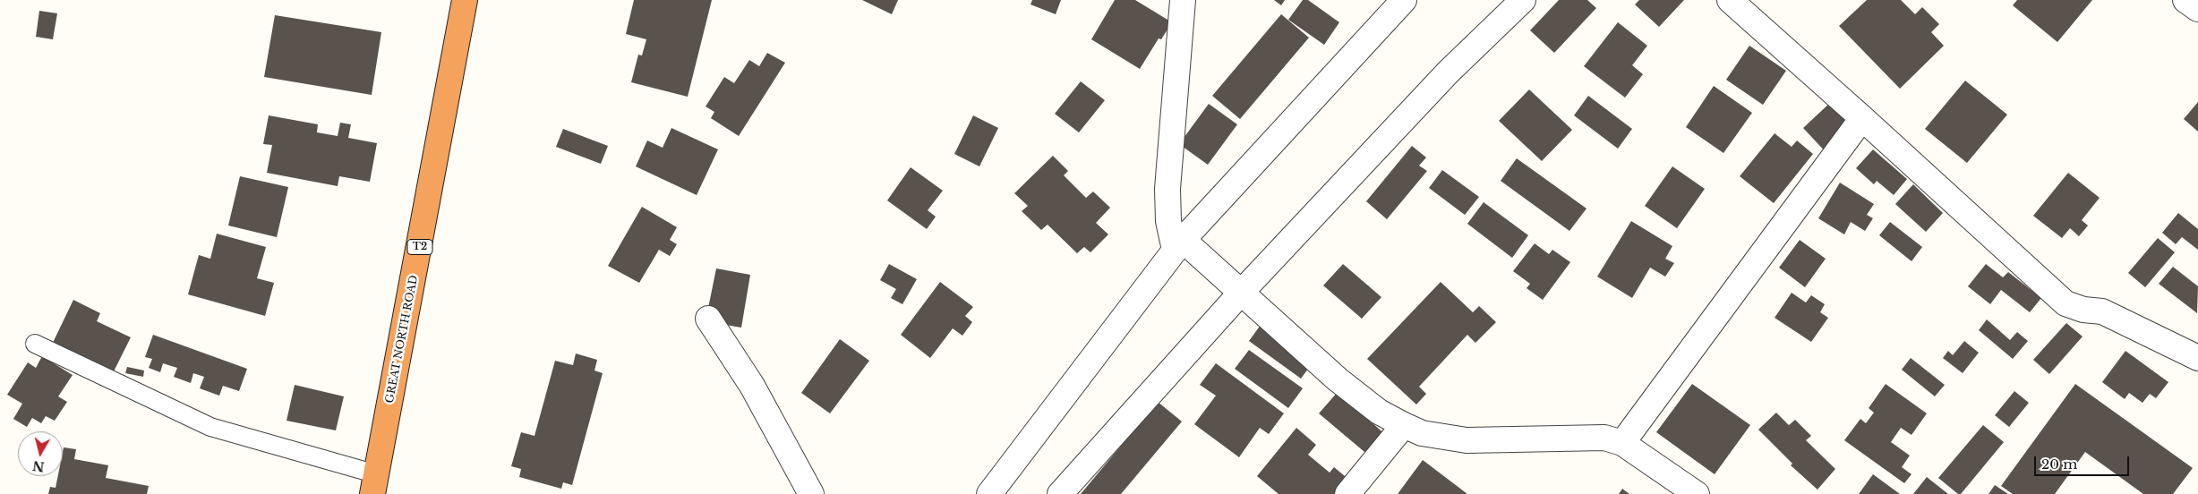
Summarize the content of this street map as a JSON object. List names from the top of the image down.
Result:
{
  "streets": {
    "highway": ["T2", "GREAT NORTH ROAD"]
  },
  "scale_bar": "20 m",
  "north": "bottom"
}
